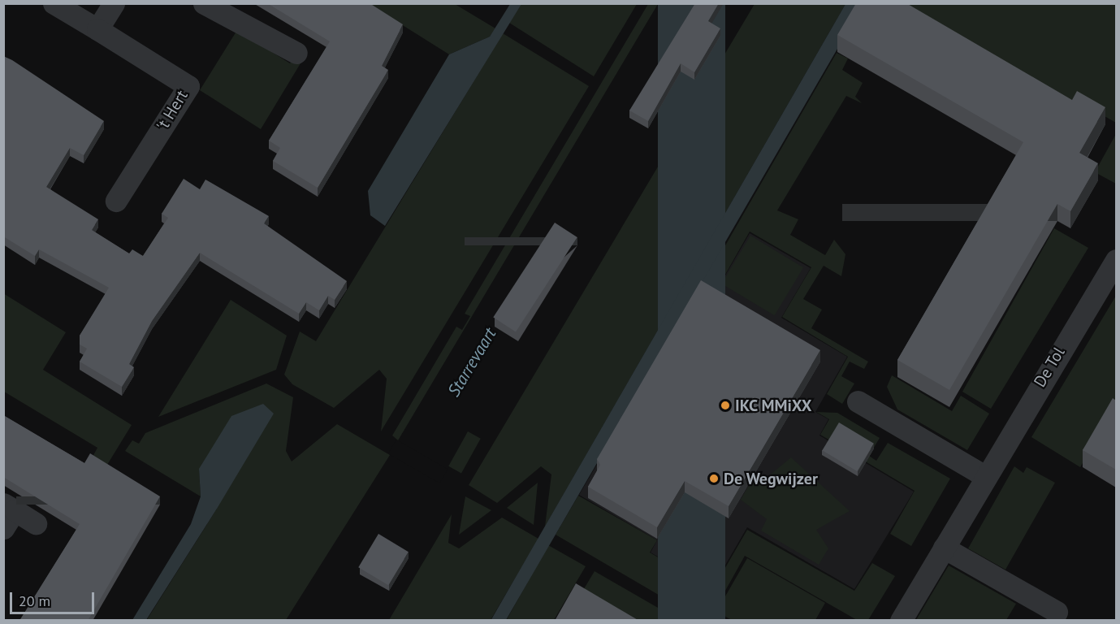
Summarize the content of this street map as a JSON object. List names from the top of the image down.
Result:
{
  "streets": {
    "street": ["'t Hert", "De Tol"]
  },
  "water": ["Starrevaart"],
  "places": ["IKC MMiXX", "De Wegwijzer"],
  "scale_bar": "20 m"
}
